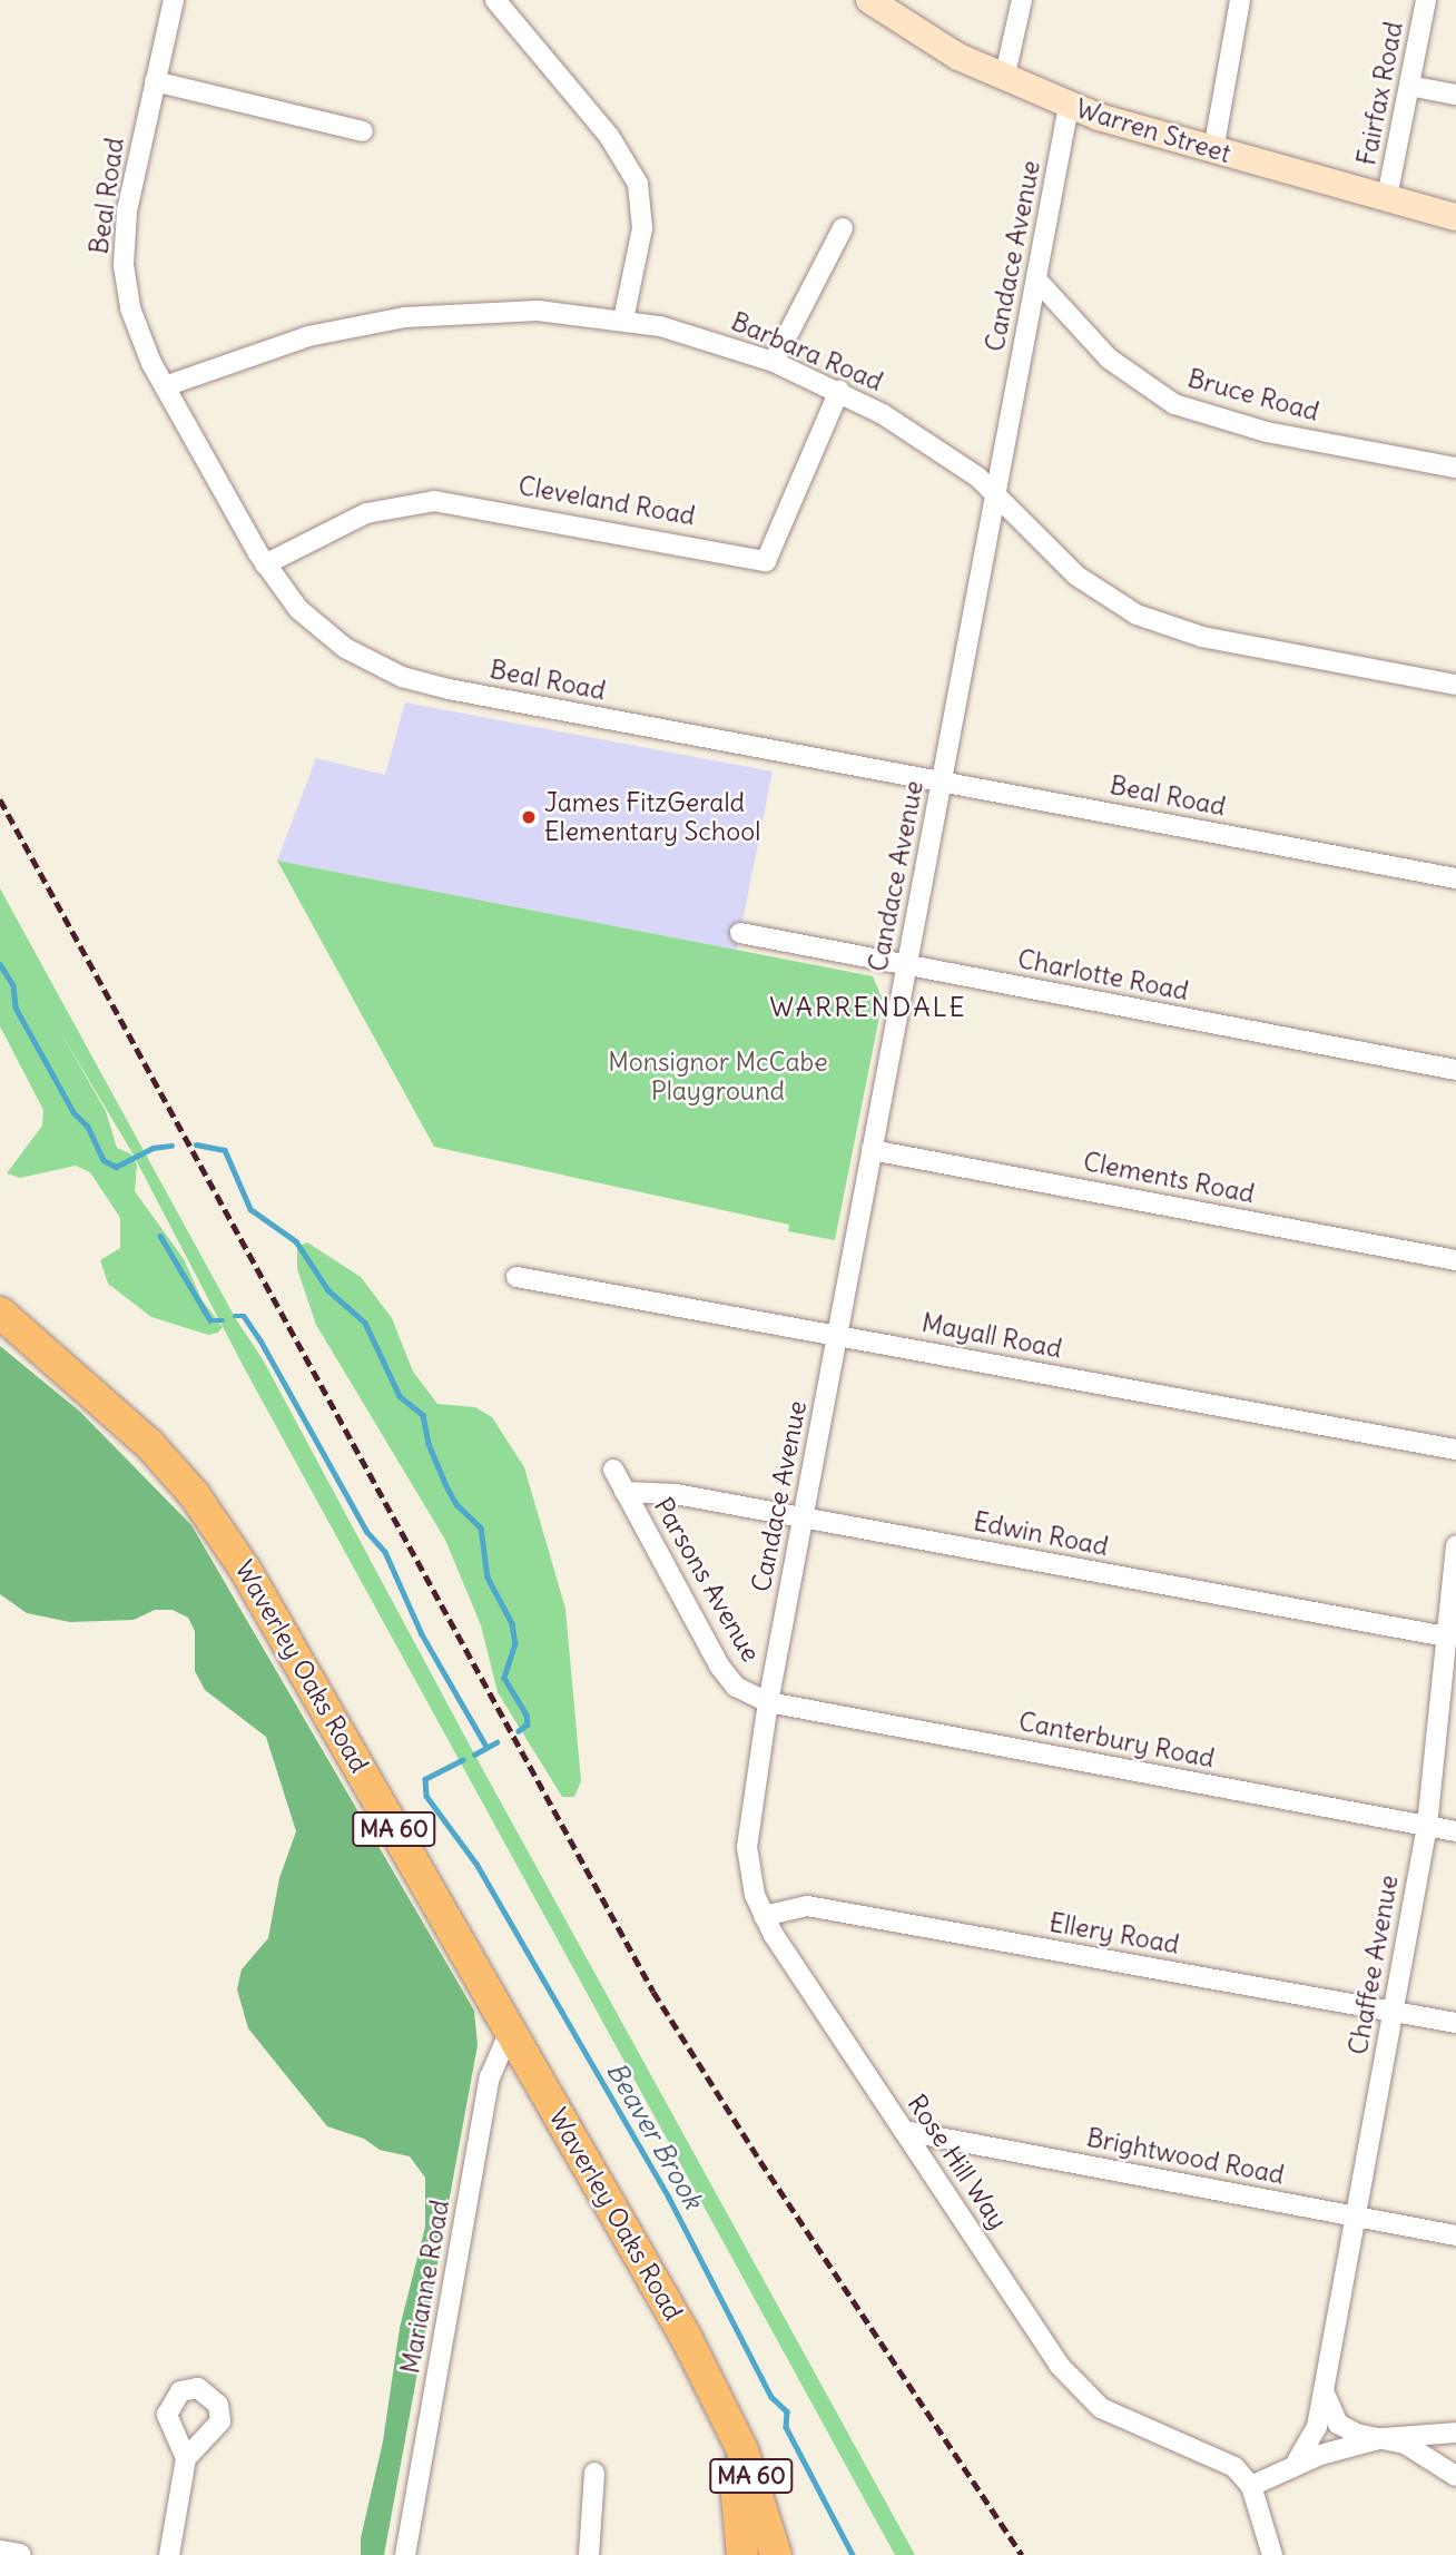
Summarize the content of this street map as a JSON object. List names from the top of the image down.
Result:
{
  "streets": {
    "main road": ["Warren Street", "Waverley Oaks Road", "MA 60"],
    "street": [
      "Fairfax Road",
      "Beal Road",
      "Candace Avenue",
      "Barbara Road",
      "Bruce Road",
      "Cleveland Road",
      "Charlotte Road",
      "Clements Road",
      "Mayall Road",
      "Edwin Road",
      "Parsons Avenue",
      "Canterbury Road",
      "Ellery Road",
      "Chaffee Avenue",
      "Brightwood Road",
      "Rose Hill Way",
      "Marianne Road"
    ]
  },
  "crossings": [
    ["Fairfax Road", "Warren Street"],
    ["Warren Street", "Candace Avenue"],
    ["Beal Road", "Candace Avenue"],
    ["Beal Road", "Barbara Road"],
    ["Beal Road", "Cleveland Road"],
    ["Candace Avenue", "Barbara Road"],
    ["Candace Avenue", "Bruce Road"],
    ["Candace Avenue", "Charlotte Road"],
    ["Candace Avenue", "Clements Road"],
    ["Candace Avenue", "Mayall Road"],
    ["Candace Avenue", "Edwin Road"],
    ["Candace Avenue", "Parsons Avenue"],
    ["Candace Avenue", "Canterbury Road"],
    ["Candace Avenue", "Rose Hill Way"],
    ["Barbara Road", "Cleveland Road"],
    ["Edwin Road", "Parsons Avenue"],
    ["Edwin Road", "Chaffee Avenue"],
    ["Parsons Avenue", "Canterbury Road"],
    ["Parsons Avenue", "Rose Hill Way"],
    ["Waverley Oaks Road", "Marianne Road"],
    ["Canterbury Road", "Chaffee Avenue"],
    ["Canterbury Road", "Rose Hill Way"],
    ["Ellery Road", "Chaffee Avenue"],
    ["Ellery Road", "Rose Hill Way"],
    ["Chaffee Avenue", "Brightwood Road"],
    ["Brightwood Road", "Rose Hill Way"]
  ],
  "districts": ["WARRENDALE"],
  "water": ["Beaver Brook"],
  "parks": ["Monsignor McCabe Playground"],
  "places": ["James FitzGerald Elementary School"]
}
